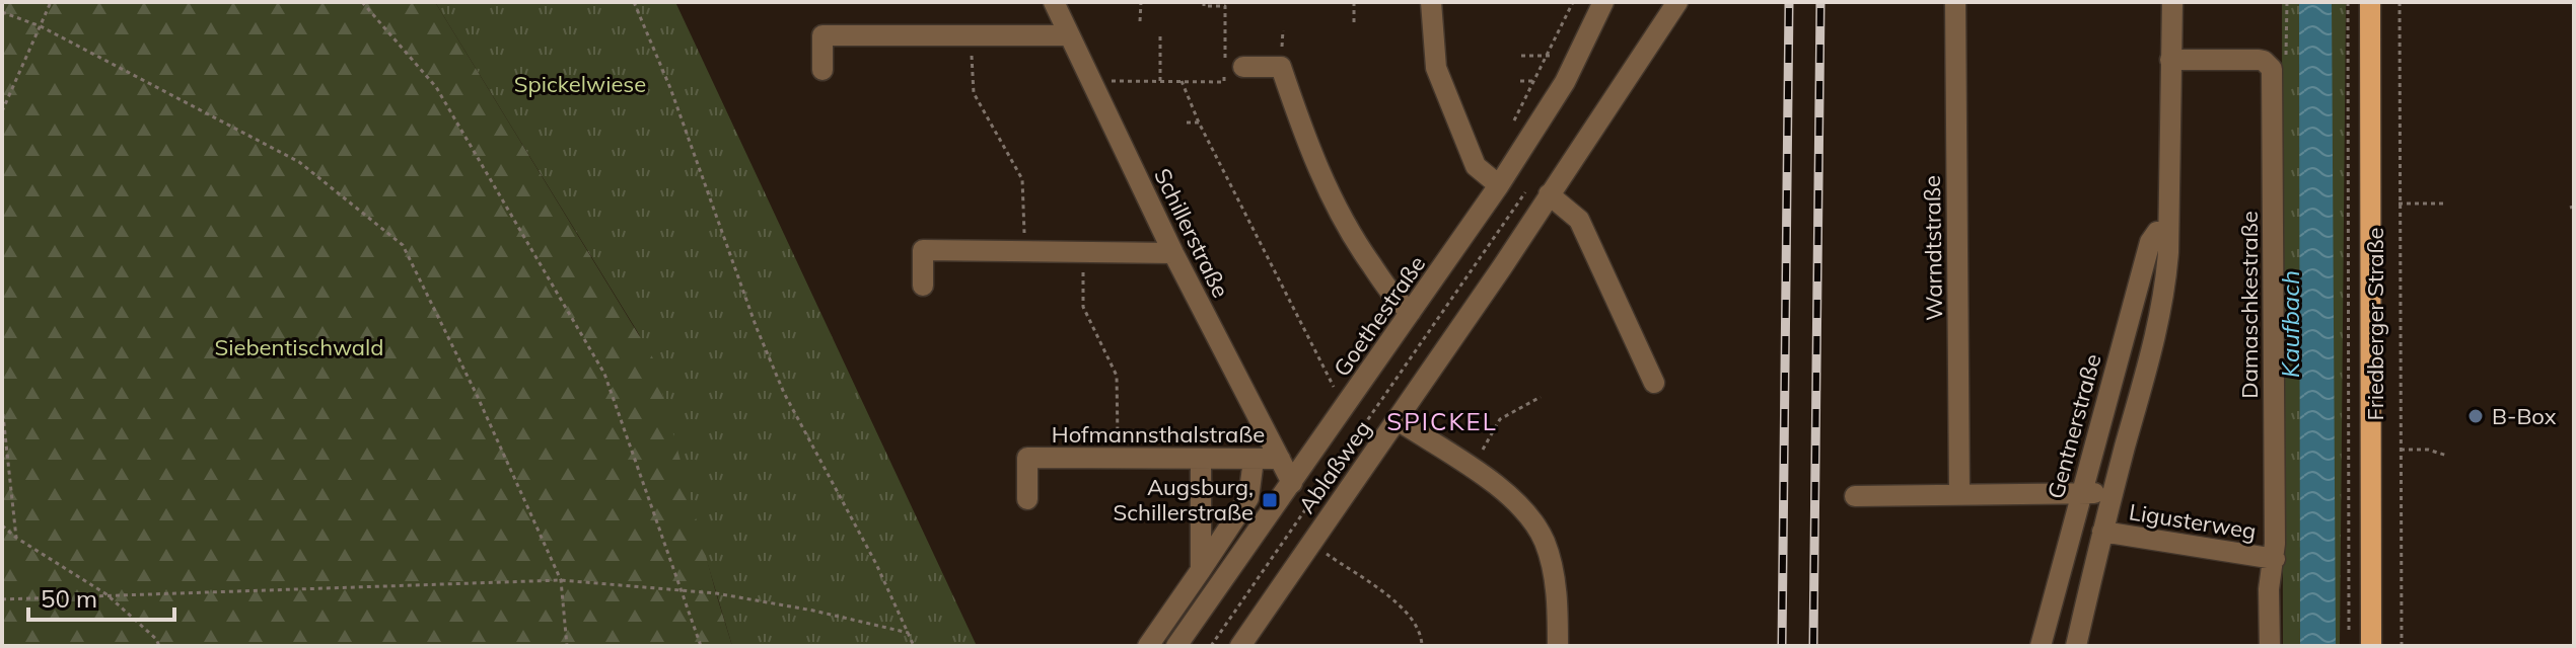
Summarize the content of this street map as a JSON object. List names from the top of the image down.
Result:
{
  "streets": {
    "main road": ["Friedberger Straße"],
    "street": [
      "Schillerstraße",
      "Warndtstraße",
      "Damaschkestraße",
      "Goethestraße",
      "Gentnerstraße",
      "Hofmannsthalstraße",
      "Ablaßweg",
      "Ligusterweg"
    ]
  },
  "crossings": [
    ["Schillerstraße", "Goethestraße"],
    ["Schillerstraße", "Hofmannsthalstraße"],
    ["Damaschkestraße", "Ligusterweg"]
  ],
  "districts": ["SPICKEL"],
  "water": ["Kaufbach"],
  "parks": ["Spickelwiese", "Siebentischwald"],
  "places": {
    "other": ["B-Box"],
    "transit": ["Augsburg, Schillerstraße"]
  },
  "scale_bar": "50 m"
}
